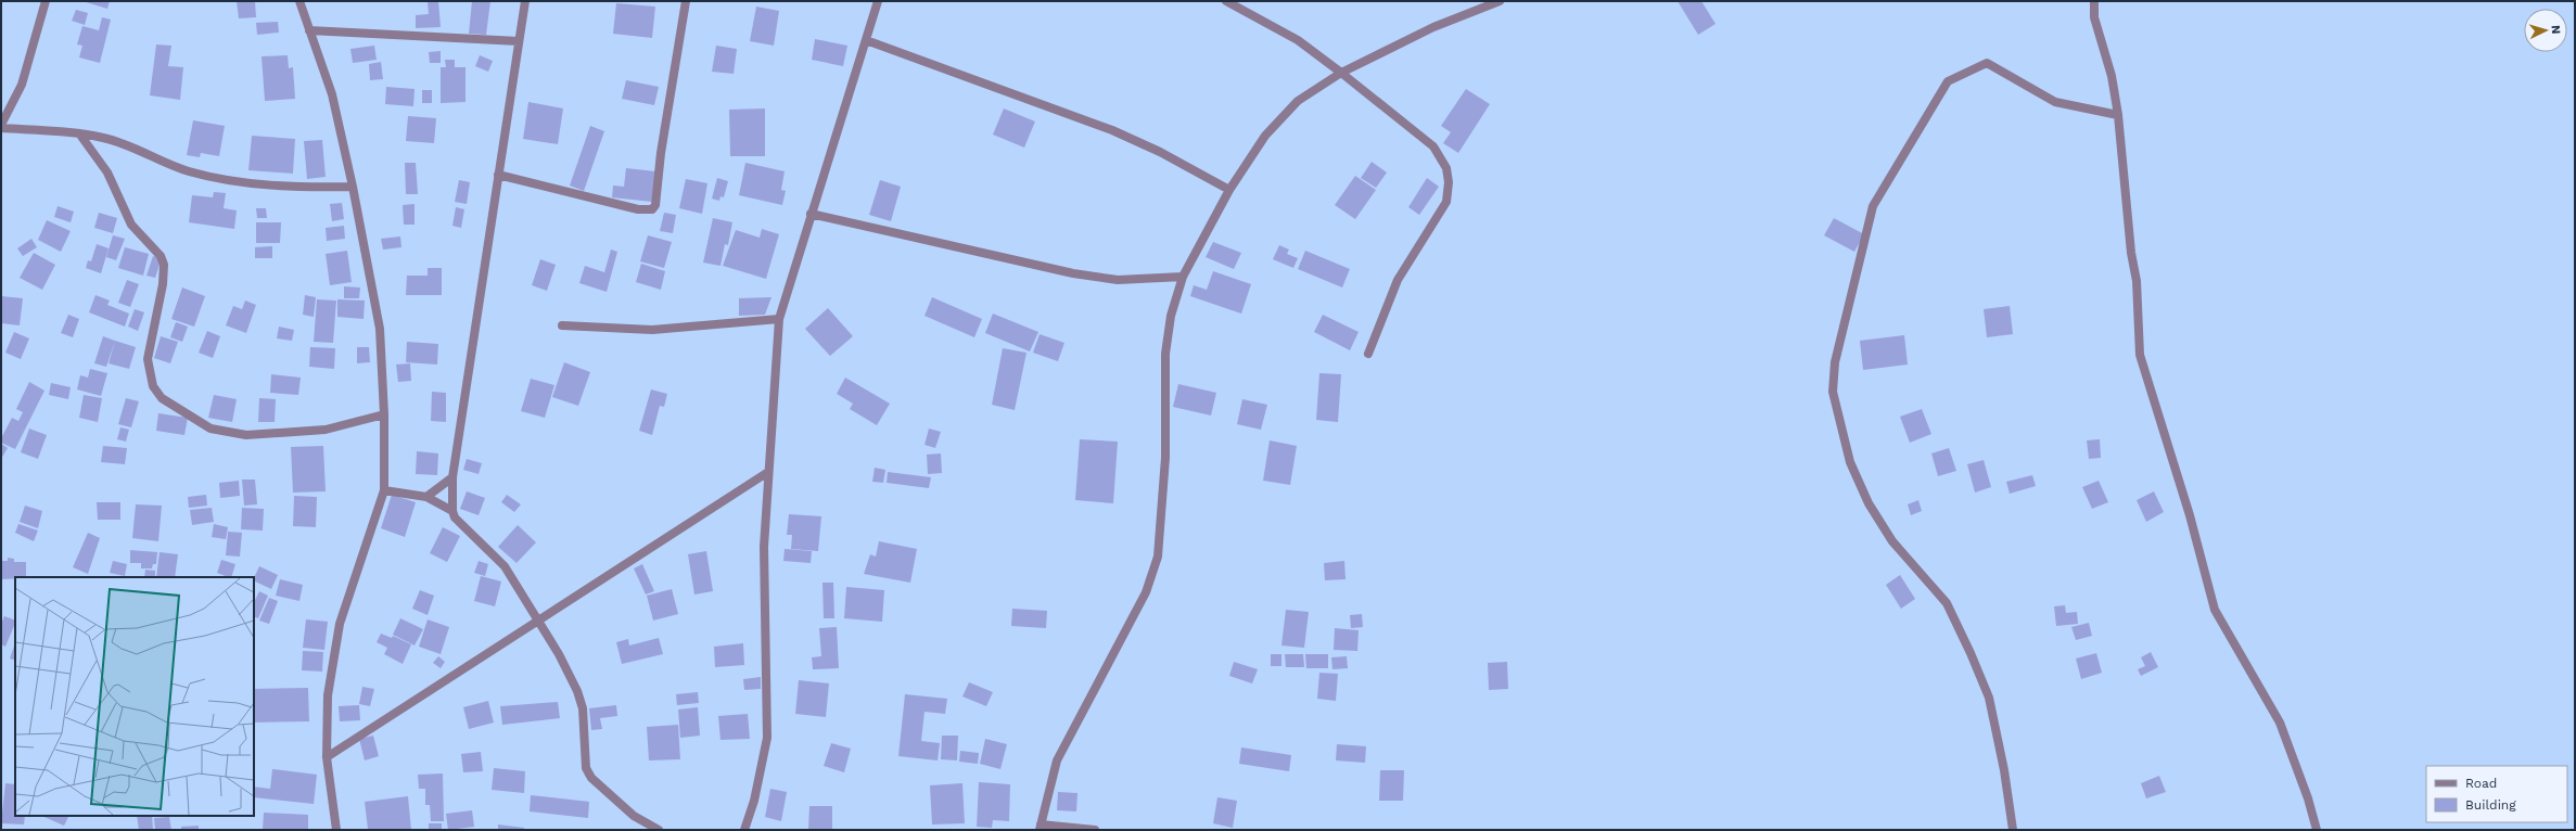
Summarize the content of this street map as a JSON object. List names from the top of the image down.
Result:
{
  "legend": ["Road", "Building"],
  "north": "right"
}
